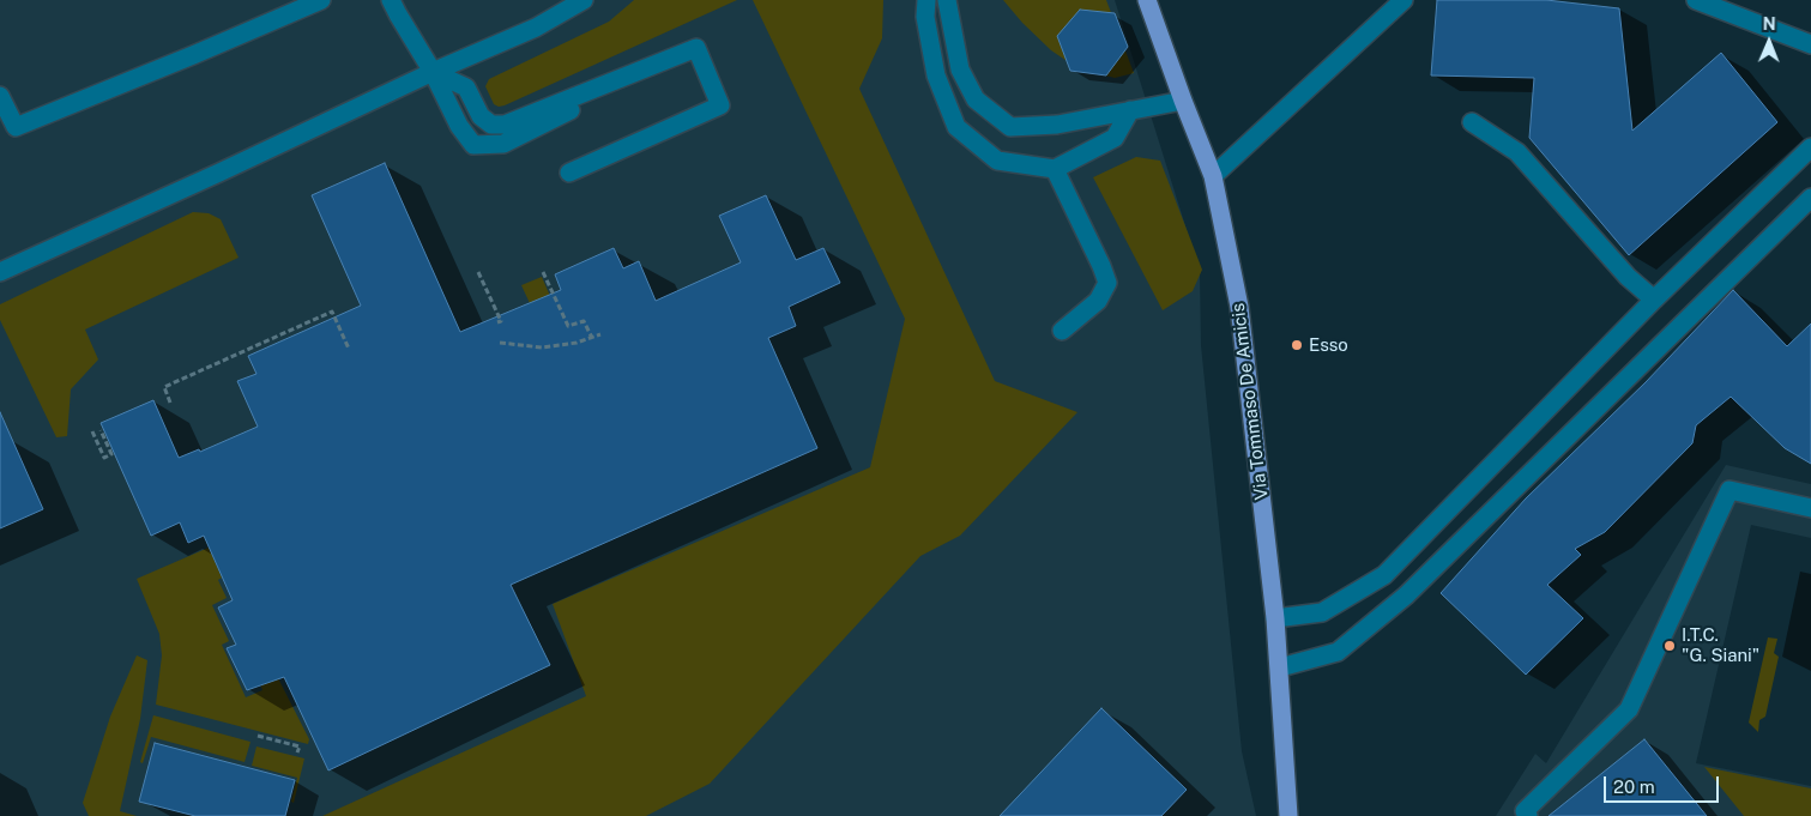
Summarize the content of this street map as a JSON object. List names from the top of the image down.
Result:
{
  "streets": {
    "main road": ["Via Tommaso De Amicis"]
  },
  "places": ["Esso", "I.T.C. \"G. Siani\""],
  "scale_bar": "20 m",
  "north": "top"
}
